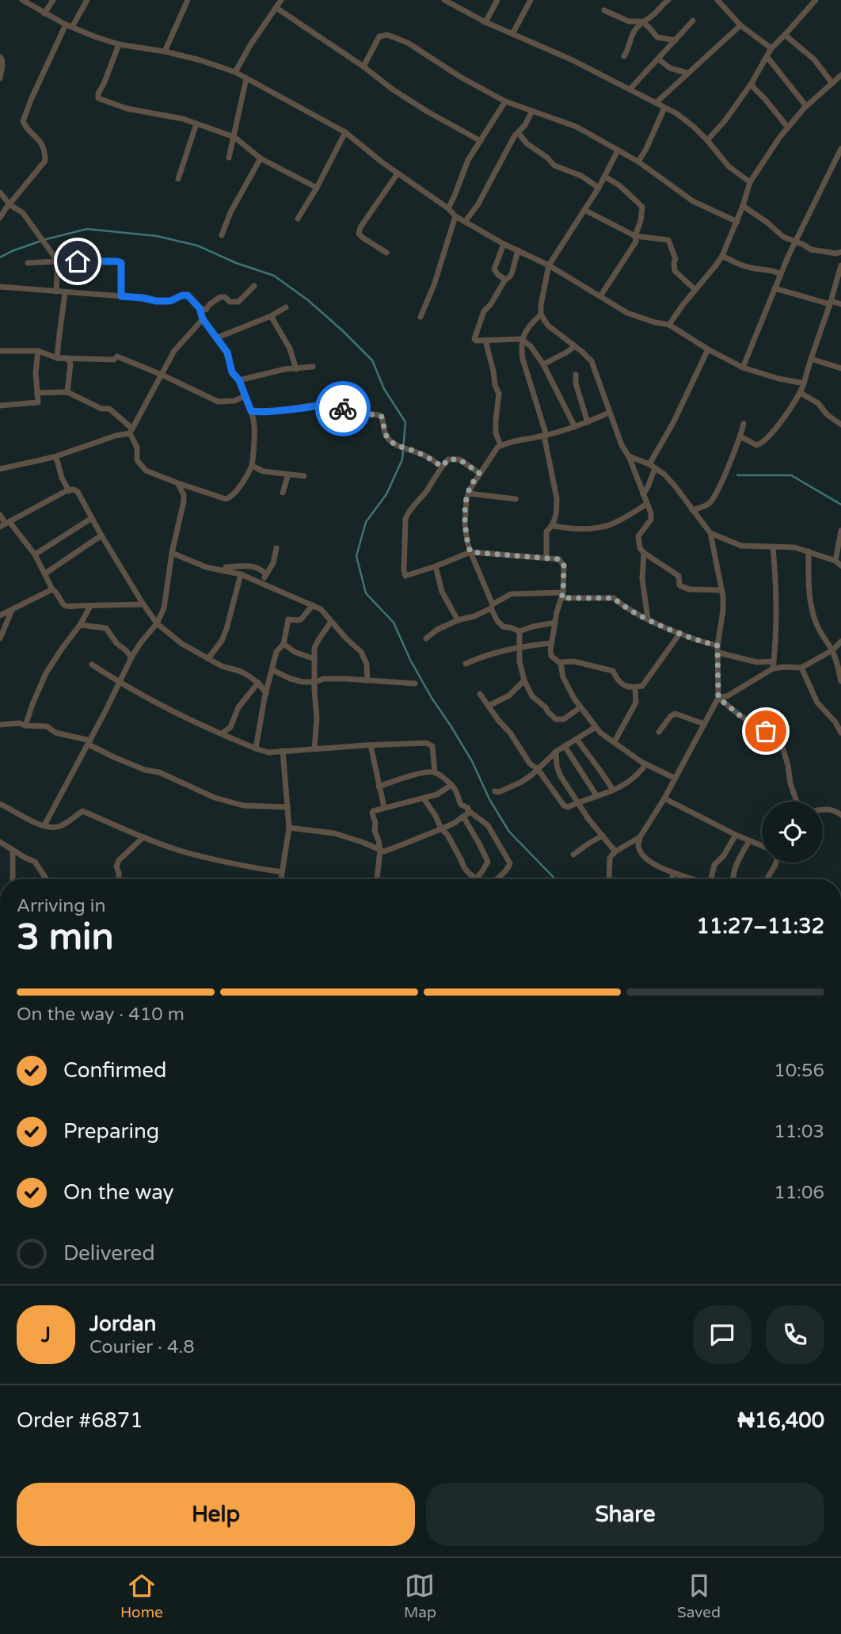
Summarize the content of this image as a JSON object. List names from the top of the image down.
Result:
{
  "page": {
    "heading": ["3 min", "Arriving in", "11:27–11:32"],
    "panel": [
      "Jordan",
      "Courier · 4.8",
      "Order #6871",
      "₦16,400"
    ],
    "bar": "On the way · 410 m",
    "list": [
      ["Confirmed", "10:56"],
      ["Preparing", "11:03"],
      ["On the way", "11:06"],
      "Delivered"
    ],
    "round": "J",
    "buttons": ["Help", "Share"],
    "tabs": ["Home", "Map", "Saved"]
  }
}
